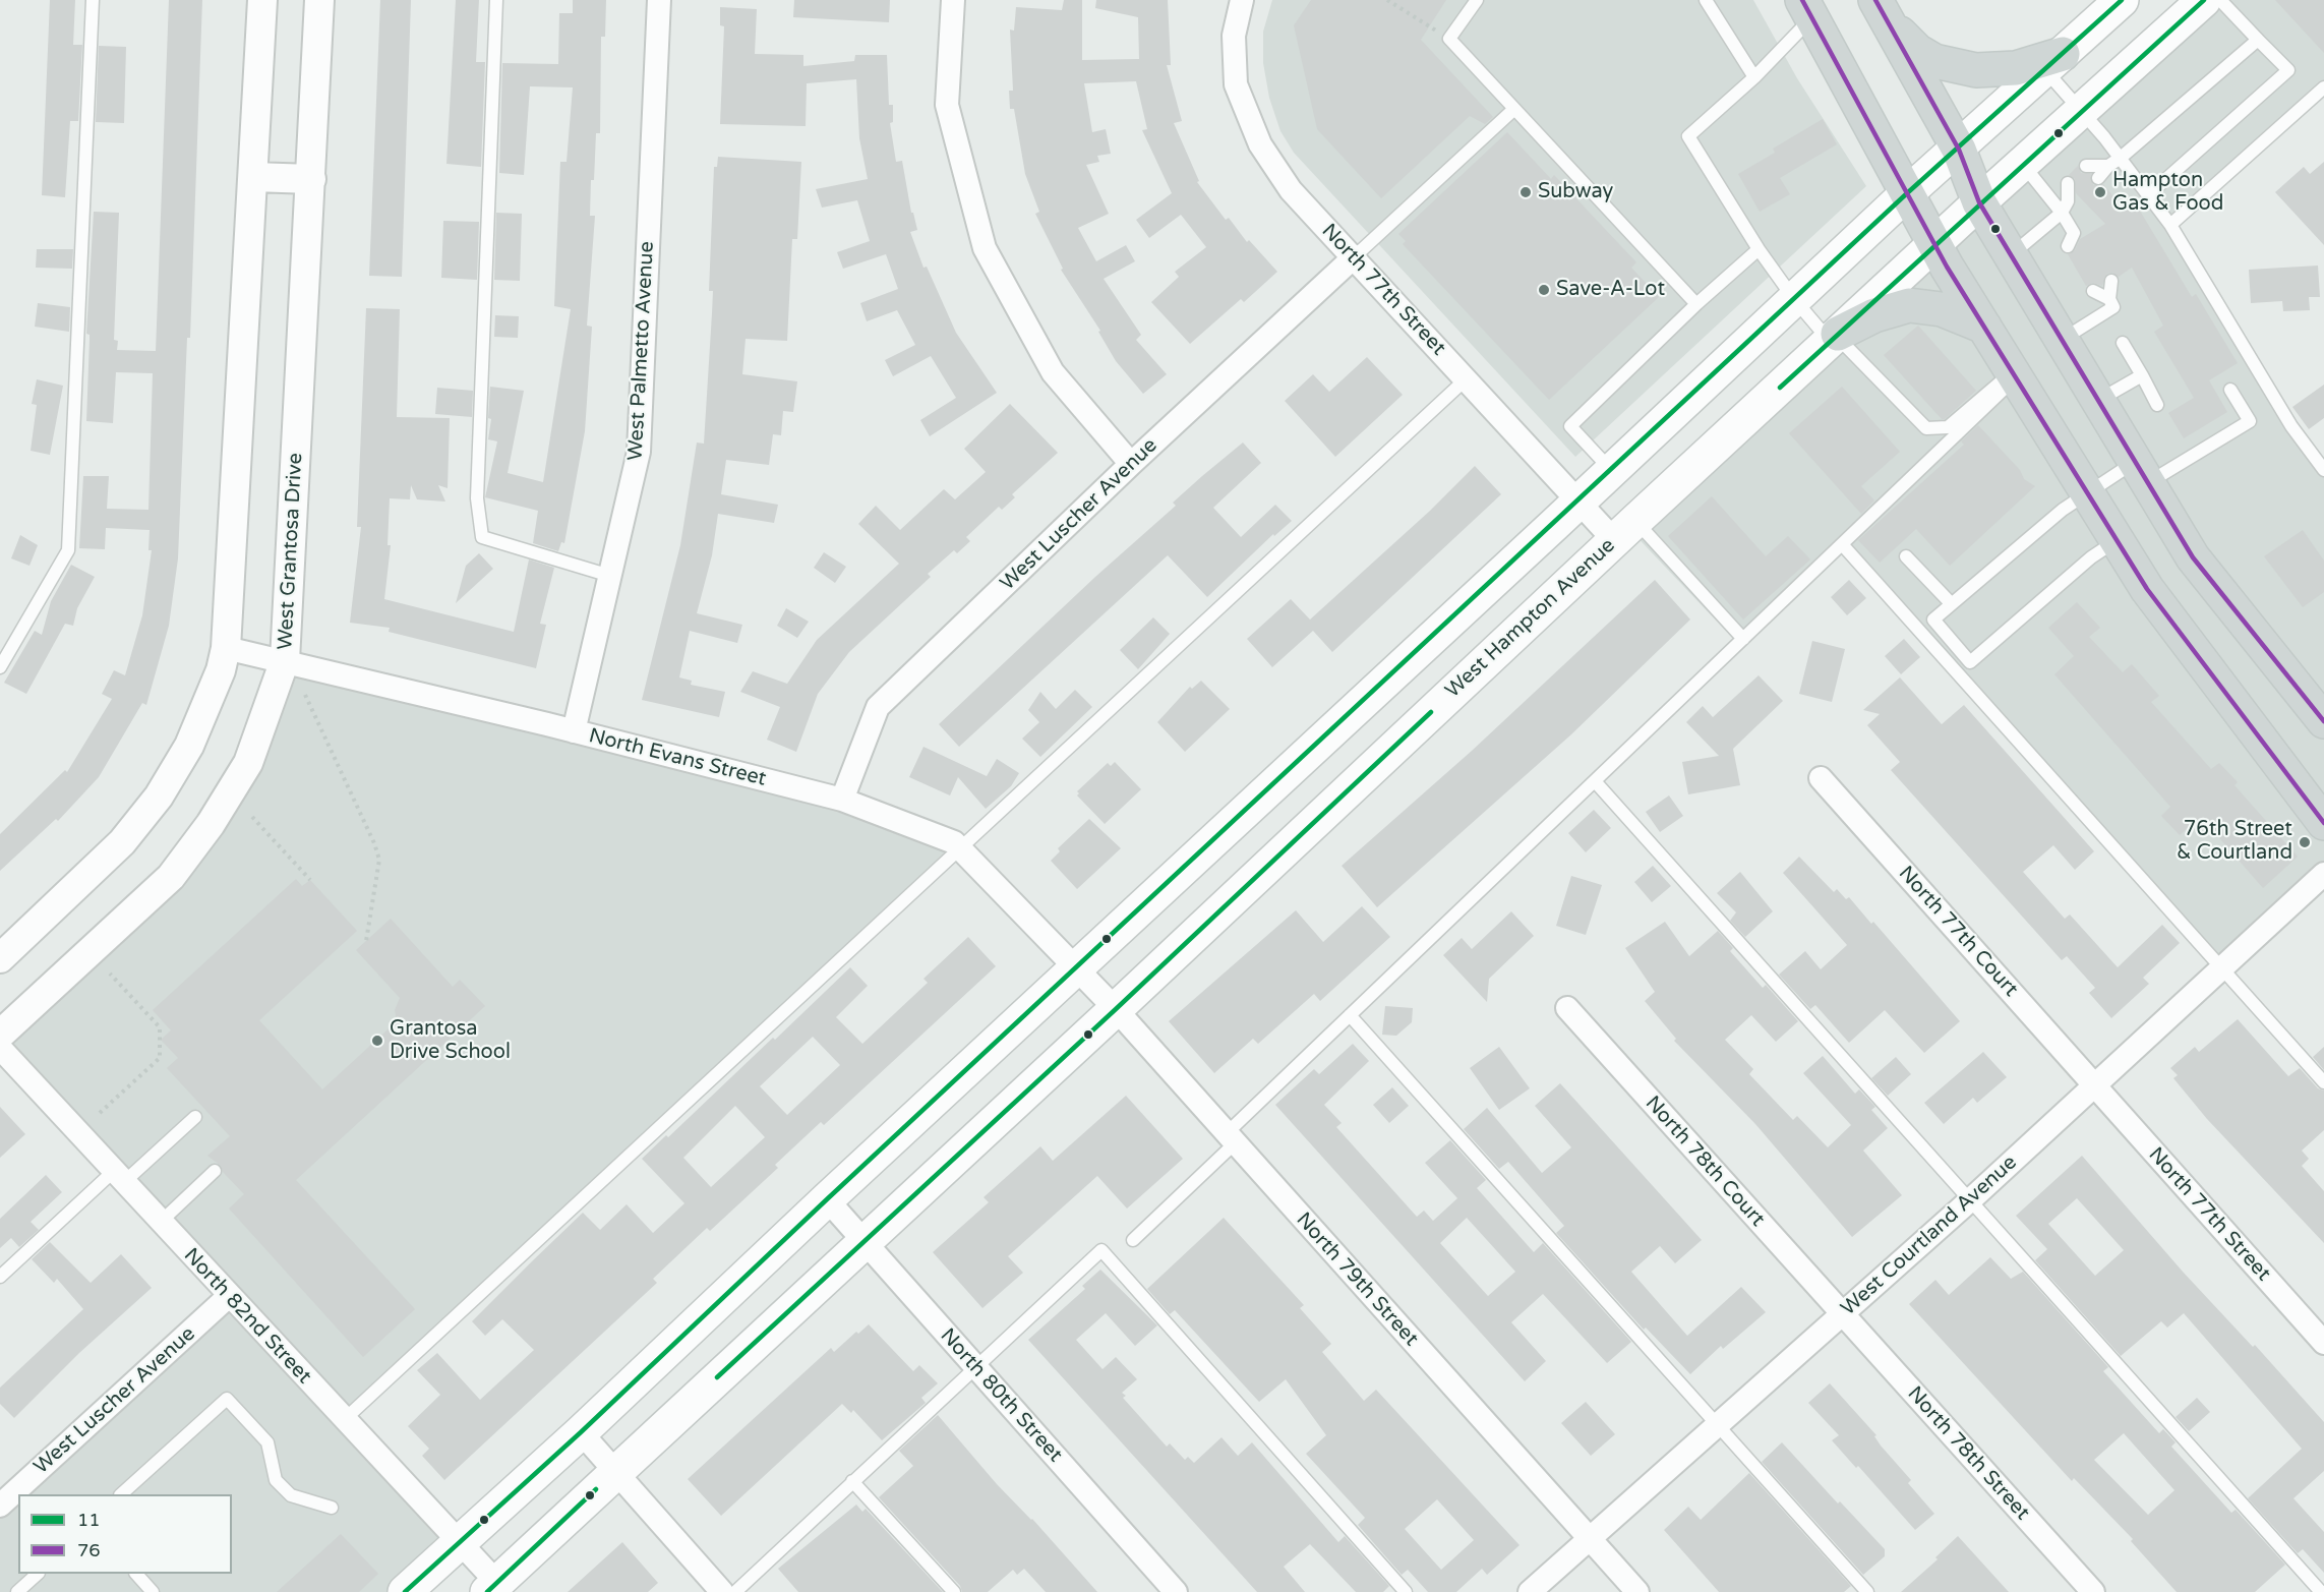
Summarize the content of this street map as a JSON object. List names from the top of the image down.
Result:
{
  "streets": {
    "main road": ["West Hampton Avenue"],
    "street": [
      "North 77th Street",
      "West Palmetto Avenue",
      "West Luscher Avenue",
      "West Grantosa Drive",
      "North Evans Street",
      "North 77th Court",
      "North 78th Court",
      "West Courtland Avenue",
      "North 79th Street",
      "North 82nd Street",
      "North 80th Street",
      "North 78th Street"
    ]
  },
  "crossings": [
    ["North 77th Street", "West Luscher Avenue"],
    ["North 77th Street", "West Hampton Avenue"],
    ["North 77th Street", "North 77th Court"],
    ["North 77th Street", "West Courtland Avenue"],
    ["West Palmetto Avenue", "North Evans Street"],
    ["West Luscher Avenue", "North Evans Street"],
    ["West Luscher Avenue", "North 82nd Street"],
    ["West Grantosa Drive", "North Evans Street"],
    ["West Hampton Avenue", "North 79th Street"],
    ["West Hampton Avenue", "North 82nd Street"],
    ["West Hampton Avenue", "North 80th Street"],
    ["North Evans Street", "North 79th Street"],
    ["North 77th Court", "West Courtland Avenue"],
    ["North 78th Court", "West Courtland Avenue"],
    ["North 78th Court", "North 78th Street"],
    ["West Courtland Avenue", "North 79th Street"],
    ["West Courtland Avenue", "North 78th Street"]
  ],
  "places": [
    "Subway",
    "Hampton Gas & Food",
    "Save-A-Lot",
    "76th Street & Courtland",
    "Grantosa Drive School"
  ],
  "lines": ["transit line 11", "transit line 76"],
  "legend": ["11", "76"]
}
